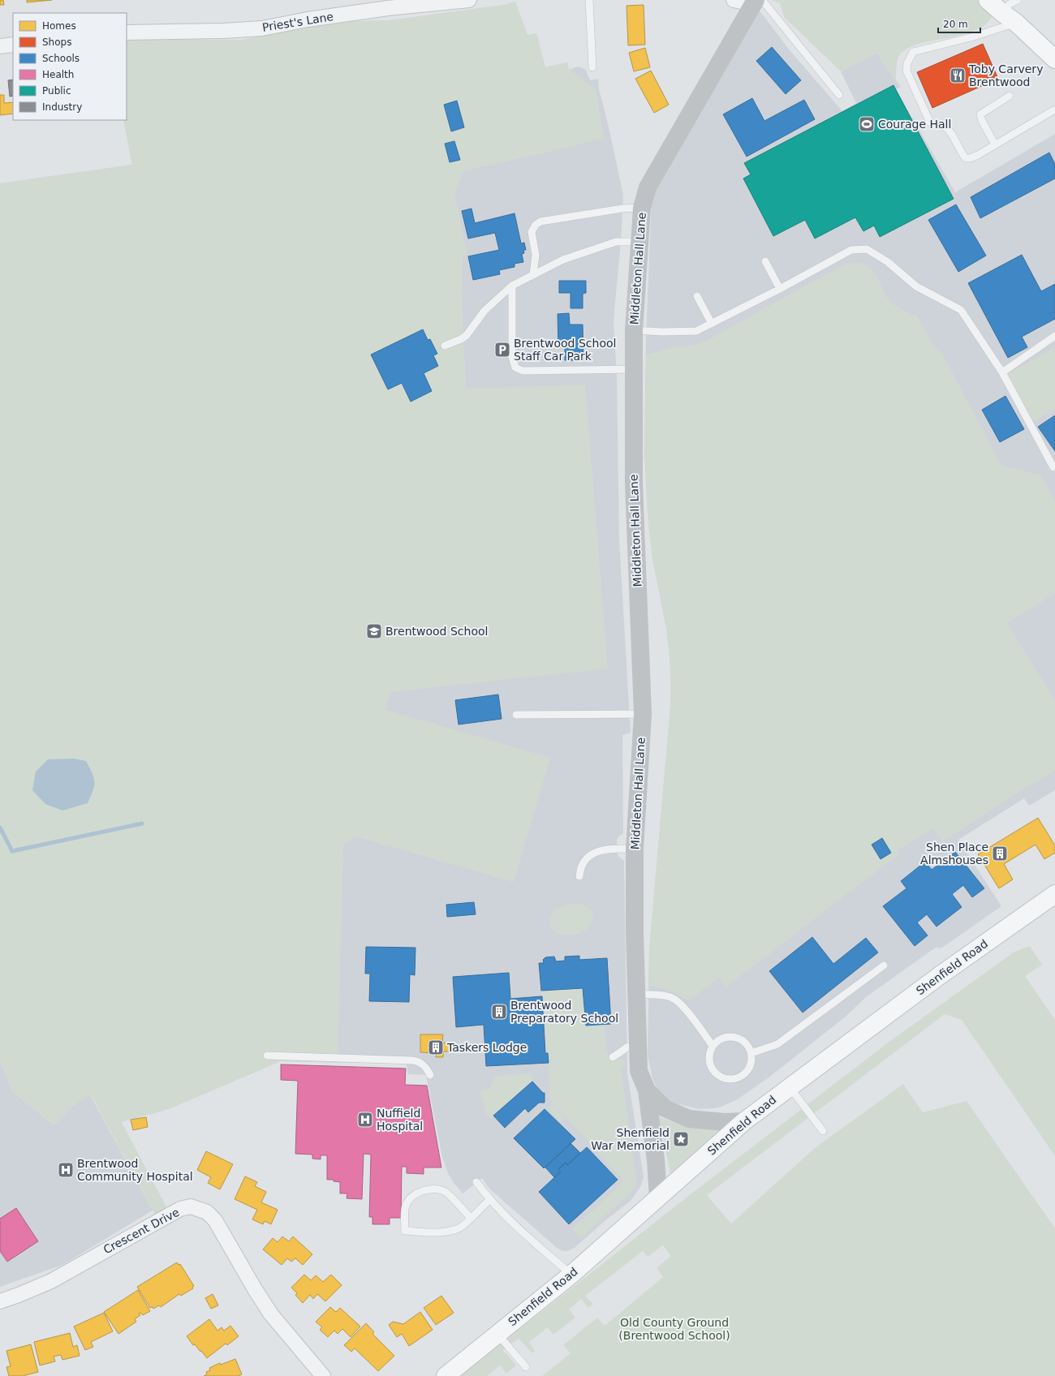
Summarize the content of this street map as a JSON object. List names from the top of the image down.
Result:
{
  "streets": {
    "main road": ["Shenfield Road"],
    "street": ["Priest's Lane", "Middleton Hall Lane", "Crescent Drive"]
  },
  "crossings": [
    ["Middleton Hall Lane", "Shenfield Road"]
  ],
  "parks": ["Old County Ground (Brentwood School)"],
  "places": {
    "restaurant": ["Toby Carvery Brentwood"],
    "sports": ["Courage Hall"],
    "parking": ["Brentwood School Staff Car Park"],
    "school or university": ["Brentwood School"],
    "building": ["Shen Place Almshouses", "Brentwood Preparatory School", "Taskers Lodge"],
    "hospital": ["Nuffield Hospital", "Brentwood Community Hospital"],
    "place": ["Shenfield War Memorial"]
  },
  "legend": [
    "Homes",
    "Shops",
    "Schools",
    "Health",
    "Public",
    "Industry"
  ],
  "scale_bar": "20 m"
}
